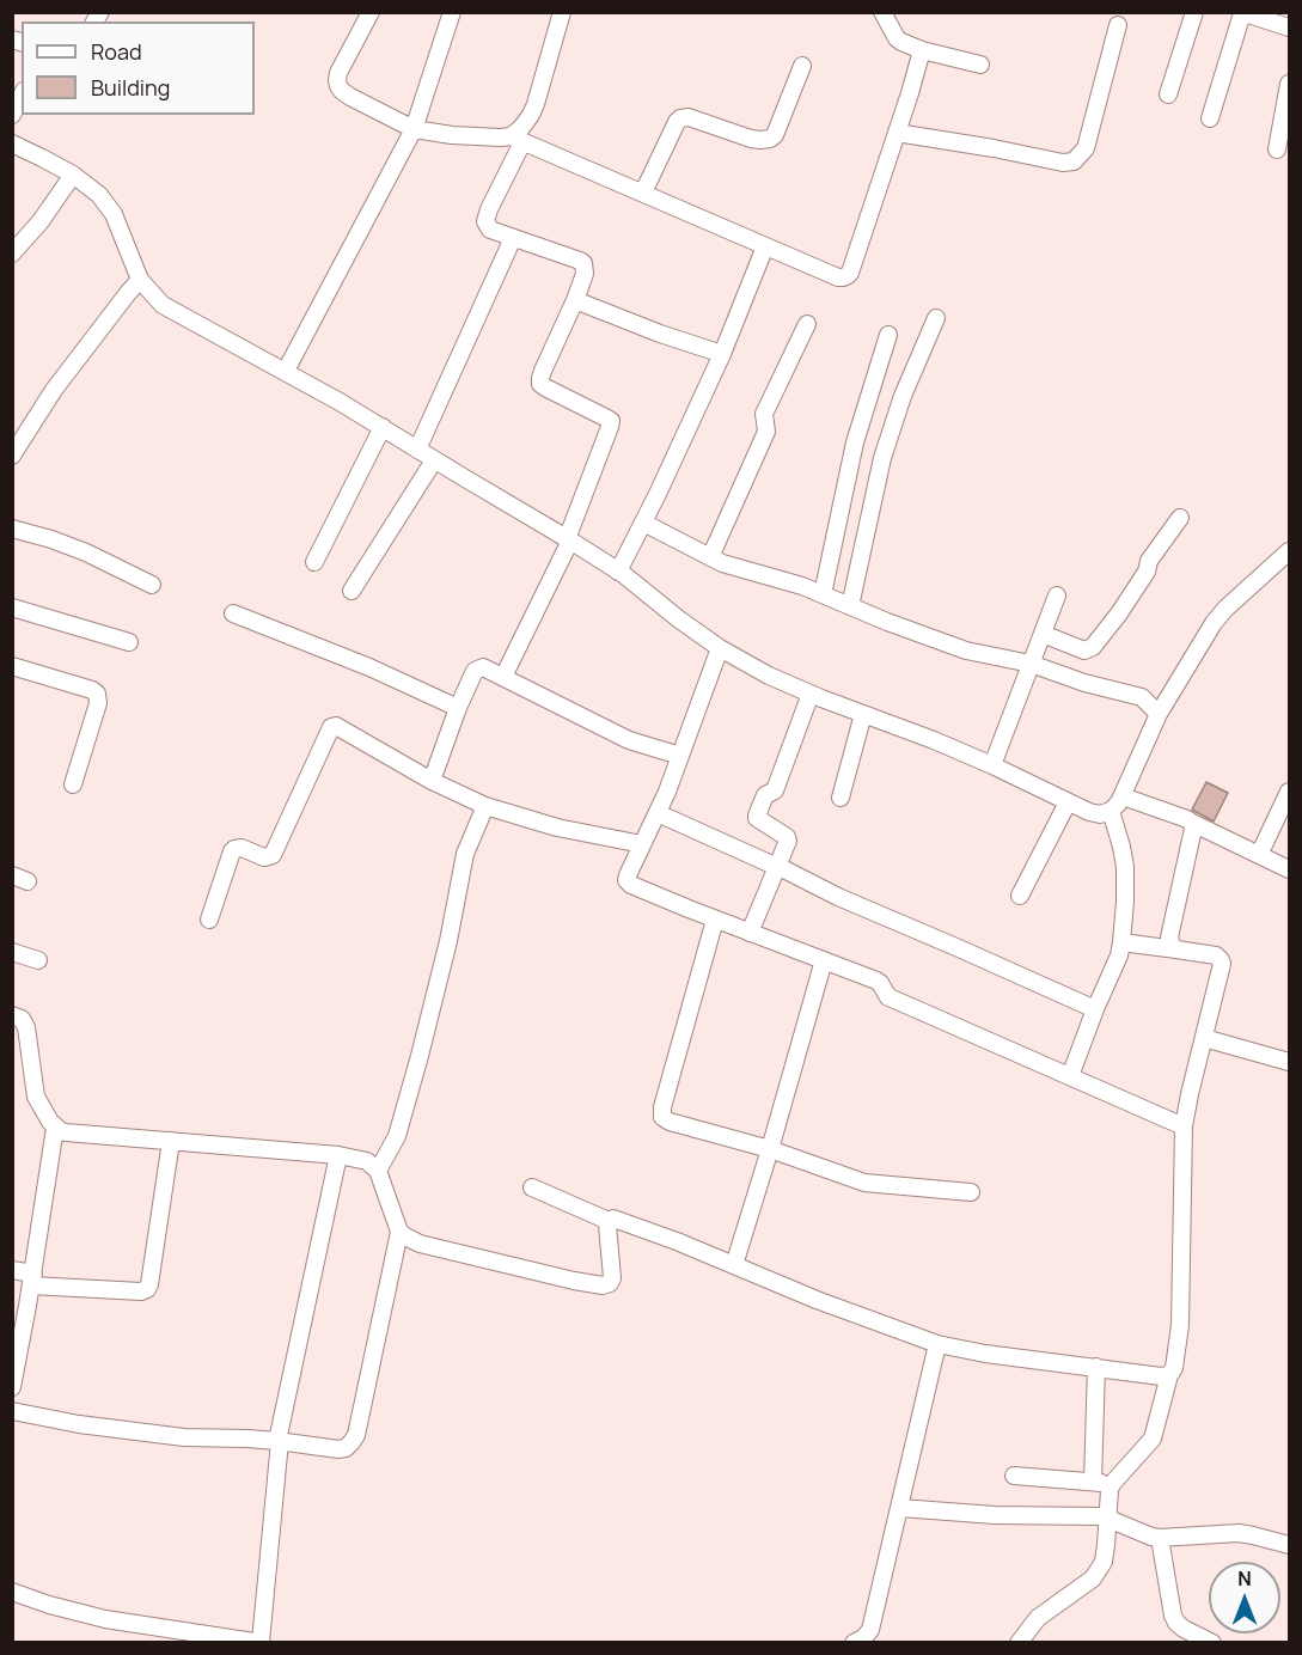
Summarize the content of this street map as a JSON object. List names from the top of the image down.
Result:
{
  "legend": ["Road", "Building"],
  "north": "top"
}
